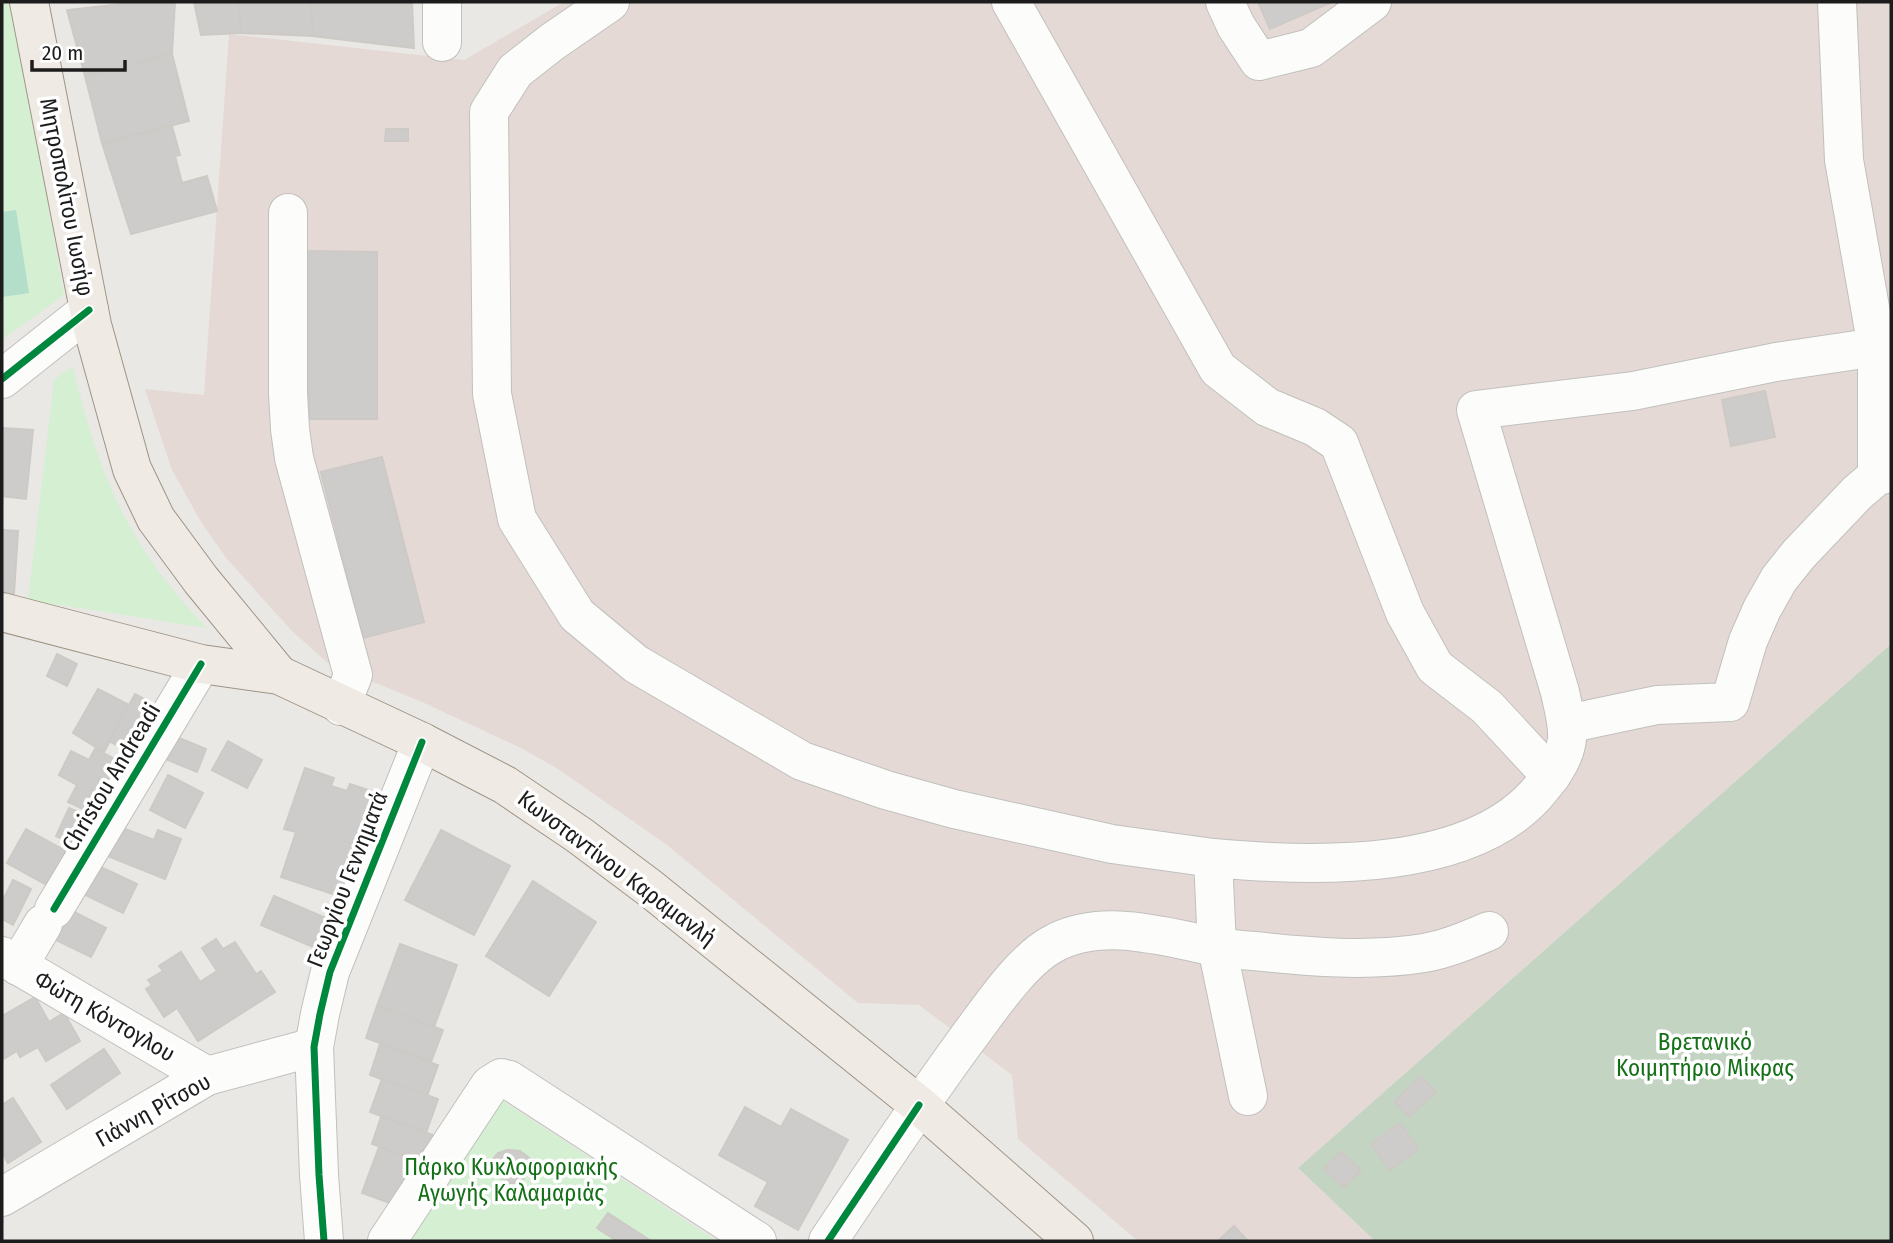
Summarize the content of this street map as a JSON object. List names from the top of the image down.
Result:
{
  "streets": {
    "main road": ["Μητροπολίτου Ιωσήφ", "Κωνσταντίνου Καραμανλή"],
    "street": [
      "Christou Andreadi",
      "Γεωργίου Γεννηματά",
      "Φώτη Κόντογλου",
      "Γιάννη Ρίτσου"
    ]
  },
  "crossings": [
    ["Μητροπολίτου Ιωσήφ", "Κωνσταντίνου Καραμανλή"],
    ["Christou Andreadi", "Κωνσταντίνου Καραμανλή"],
    ["Christou Andreadi", "Φώτη Κόντογλου"],
    ["Κωνσταντίνου Καραμανλή", "Γεωργίου Γεννηματά"],
    ["Γεωργίου Γεννηματά", "Γιάννη Ρίτσου"],
    ["Φώτη Κόντογλου", "Γιάννη Ρίτσου"]
  ],
  "parks": ["Βρετανικό Κοιμητήριο Μίκρας", "Πάρκο Κυκλοφοριακής Αγωγής Καλαμαριάς"],
  "scale_bar": "20 m"
}
